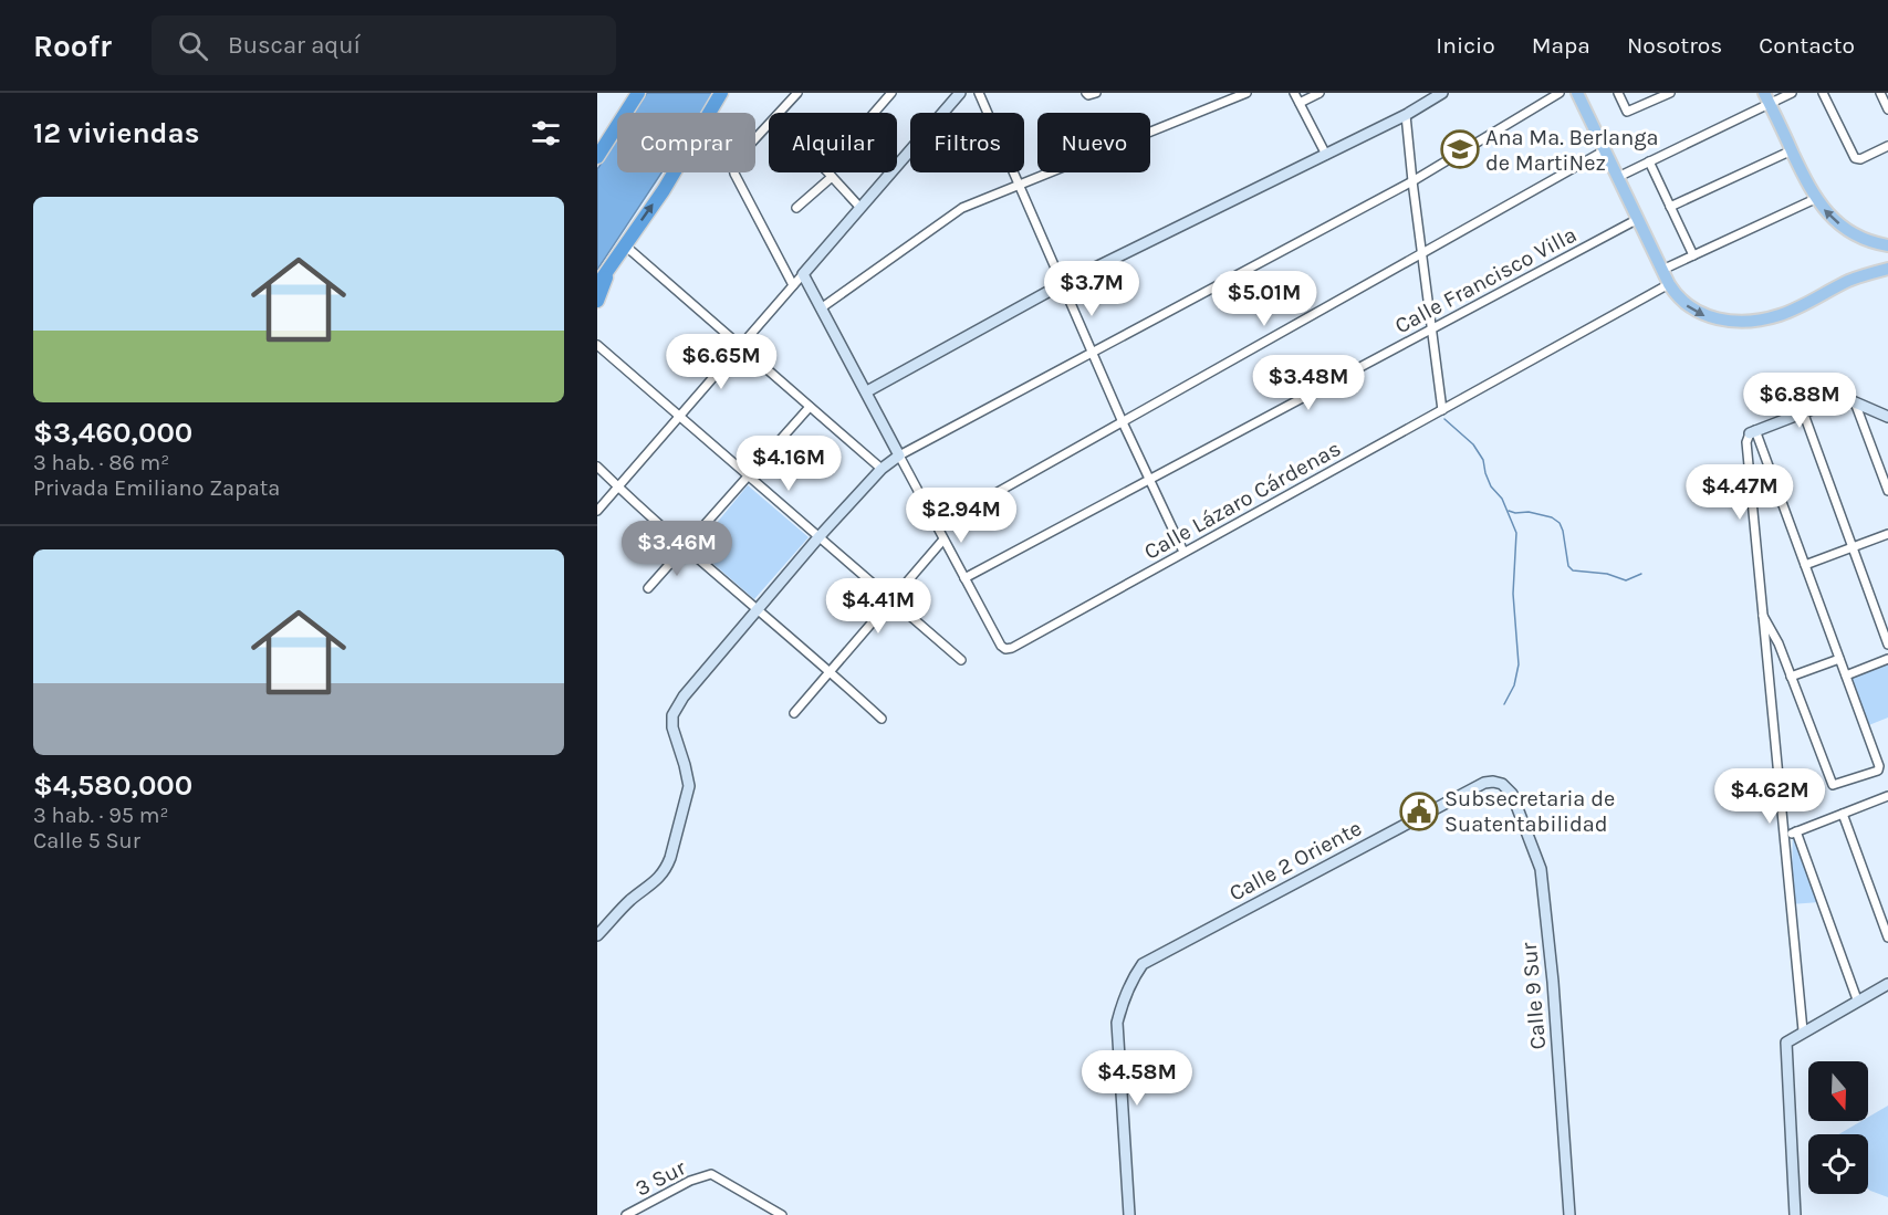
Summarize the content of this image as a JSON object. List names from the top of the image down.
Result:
{
  "streets": {
    "street": [
      "Calle Francisco Villa",
      "Calle Lázaro Cárdenas",
      "Calle 2 Oriente",
      "Calle 9 Sur",
      "3 Sur"
    ]
  },
  "crossings": [
    ["Calle Francisco Villa", "Calle Lázaro Cárdenas"],
    ["Calle 2 Oriente", "Calle 9 Sur"]
  ],
  "places": {
    "school or university": ["Ana Ma. Berlanga de MartiNez"],
    "public building": ["Subsecretaria de Suatentabilidad"]
  },
  "north": "bottom",
  "page": {
    "header": "Roofr",
    "search": "Buscar aquí",
    "nav": [
      "Inicio",
      "Mapa",
      "Nosotros",
      "Contacto"
    ],
    "heading": "12 viviendas",
    "chip": [
      "Comprar",
      "Alquilar",
      "Filtros",
      "Nuevo"
    ],
    "list": [
      {
        "name": "$3,460,000",
        "note": "3 hab. · 86 m² · Privada Emiliano Zapata"
      },
      {
        "name": "$4,580,000",
        "note": "3 hab. · 95 m² · Calle 5 Sur"
      }
    ],
    "price": [
      "$3.7M",
      "$5.01M",
      "$6.65M",
      "$3.48M",
      "$6.88M",
      "$4.16M",
      "$4.47M",
      "$2.94M",
      "$3.46M",
      "$4.41M",
      "$4.62M",
      "$4.58M"
    ]
  }
}
